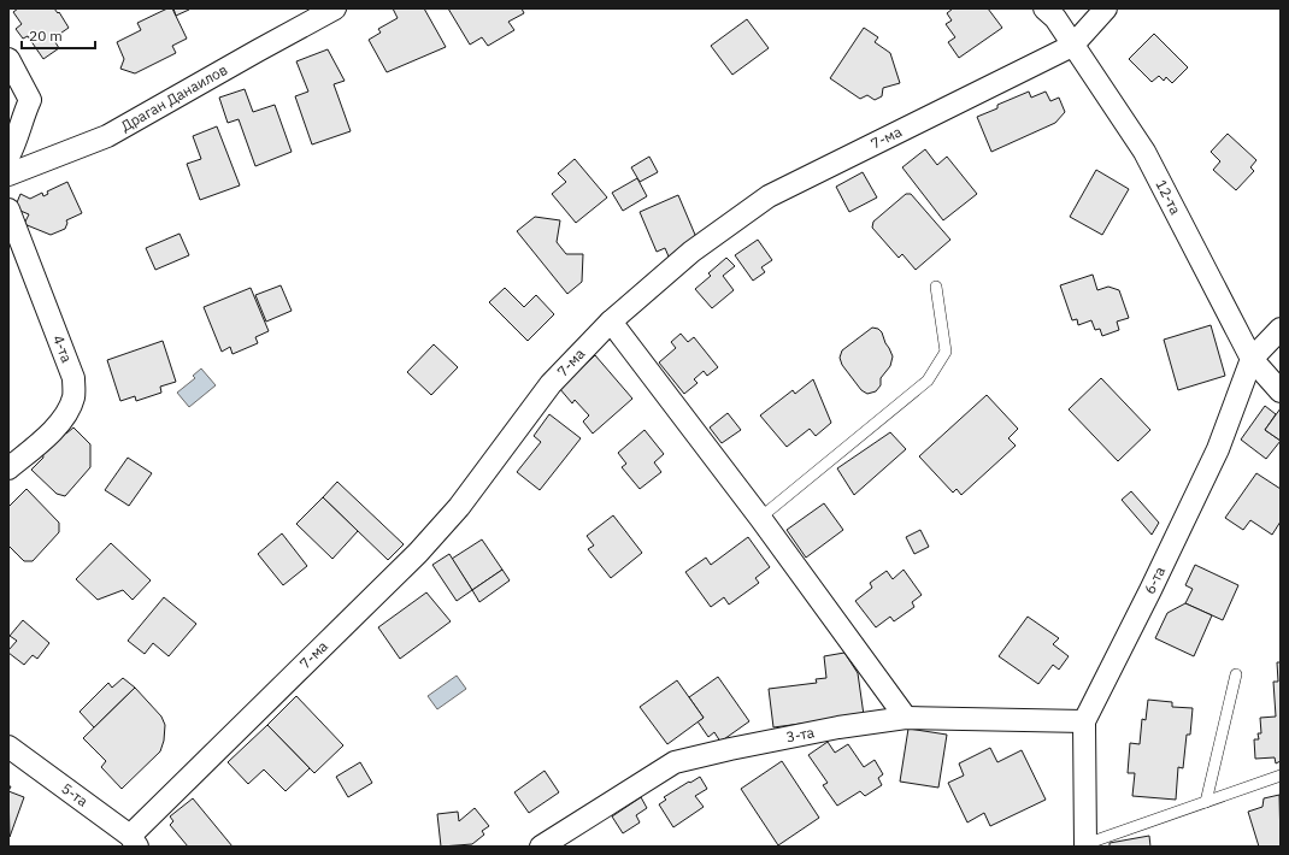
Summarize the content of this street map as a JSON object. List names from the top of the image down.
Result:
{
  "streets": {
    "street": [
      "Драган Данаилов",
      "7-ма",
      "12-та",
      "4-та",
      "6-та",
      "3-та",
      "5-та"
    ]
  },
  "crossings": [
    ["7-ма", "12-та"],
    ["7-ма", "5-та"],
    ["12-та", "6-та"],
    ["6-та", "3-та"]
  ],
  "scale_bar": "20 m"
}
